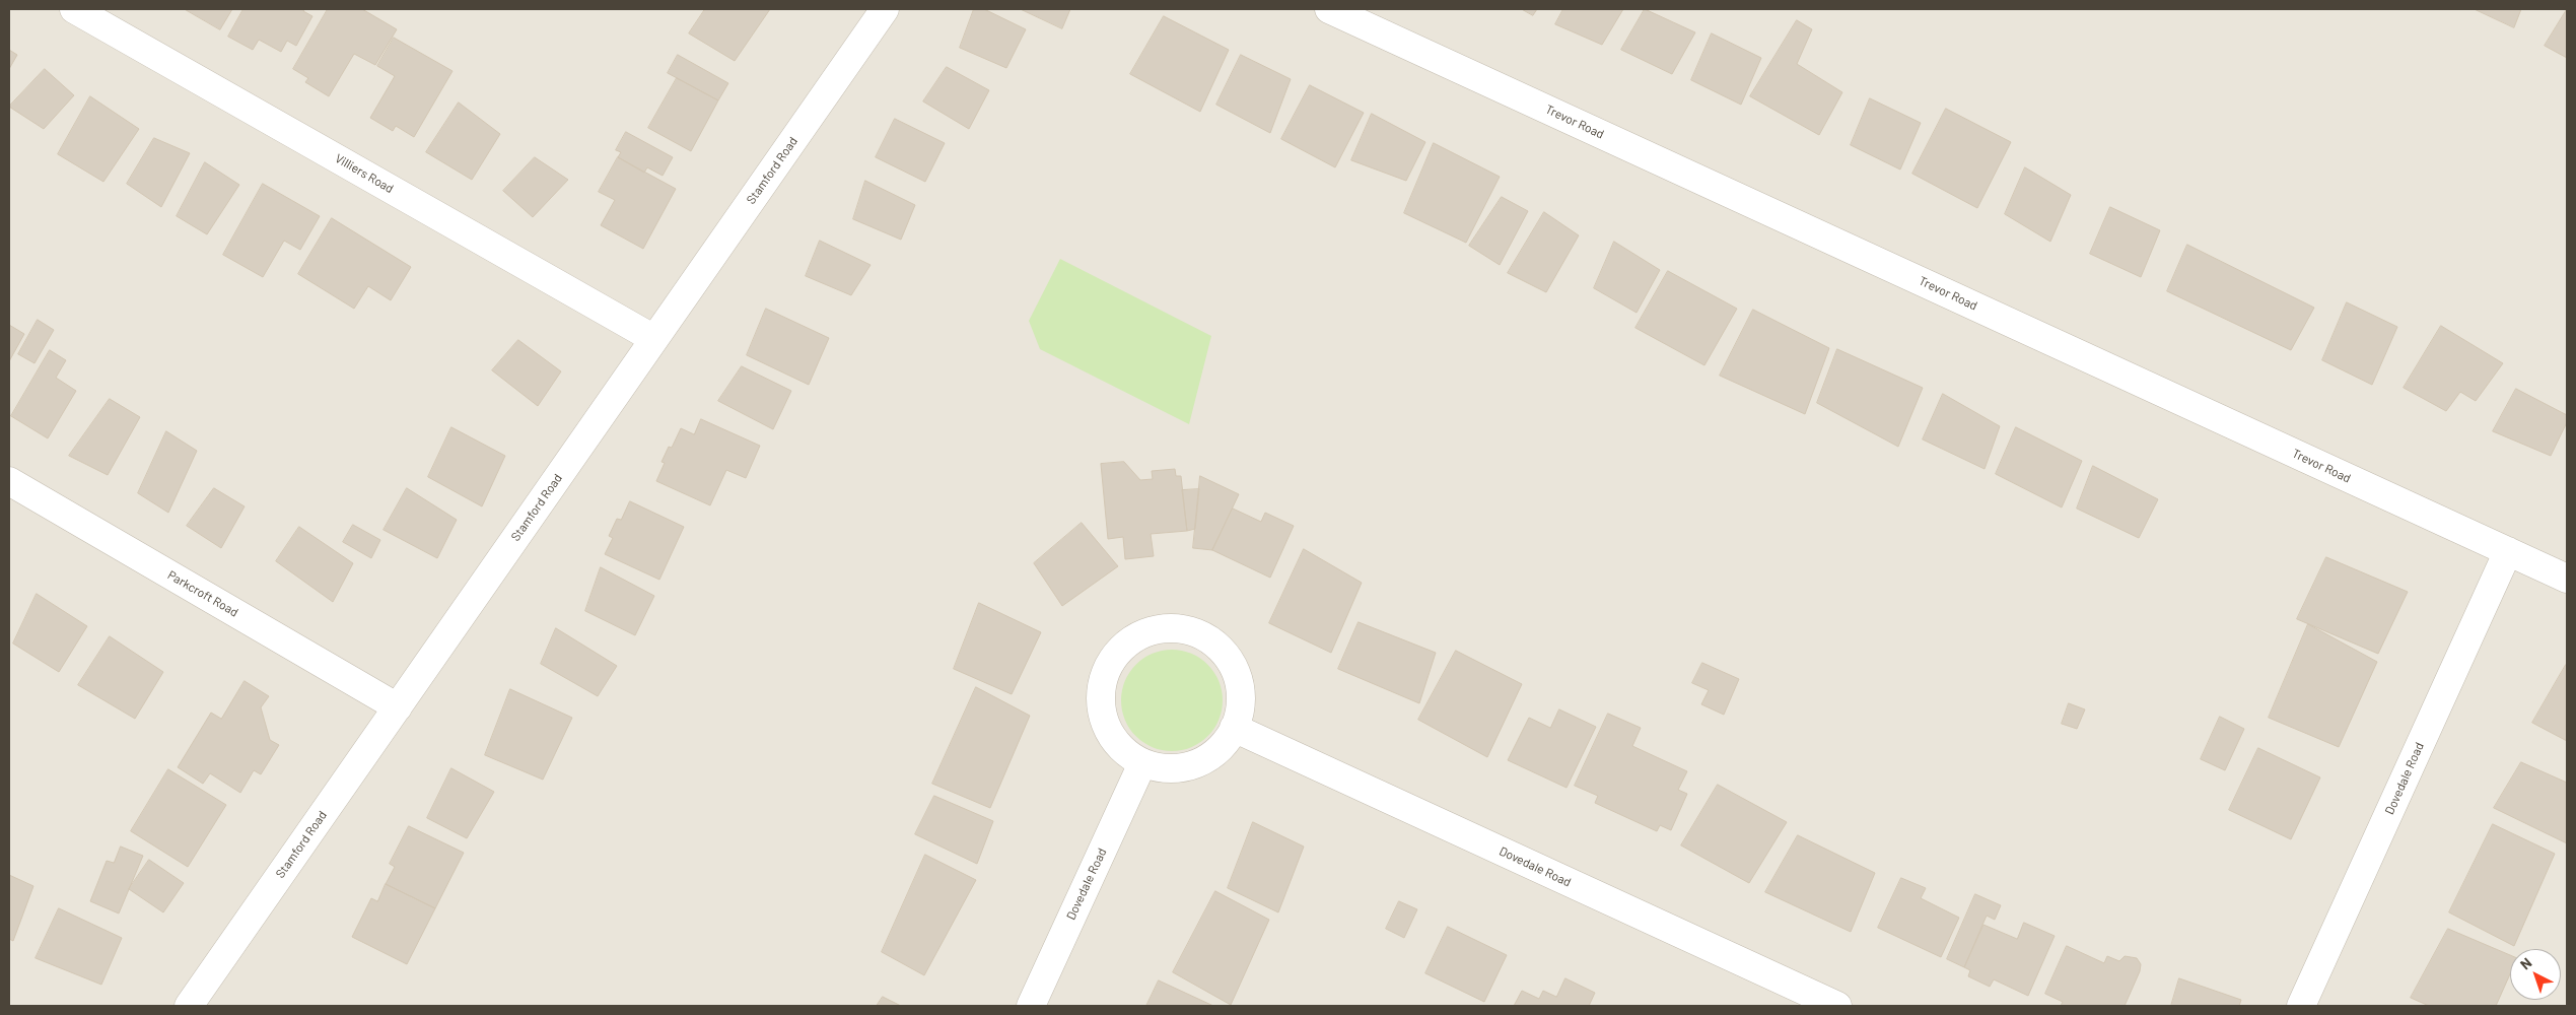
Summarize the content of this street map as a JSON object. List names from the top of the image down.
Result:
{
  "streets": {
    "street": [
      "Trevor Road",
      "Stamford Road",
      "Villiers Road",
      "Parkcroft Road",
      "Dovedale Road"
    ]
  },
  "crossings": [
    ["Trevor Road", "Dovedale Road"],
    ["Stamford Road", "Villiers Road"],
    ["Stamford Road", "Parkcroft Road"]
  ],
  "north": "top left"
}
